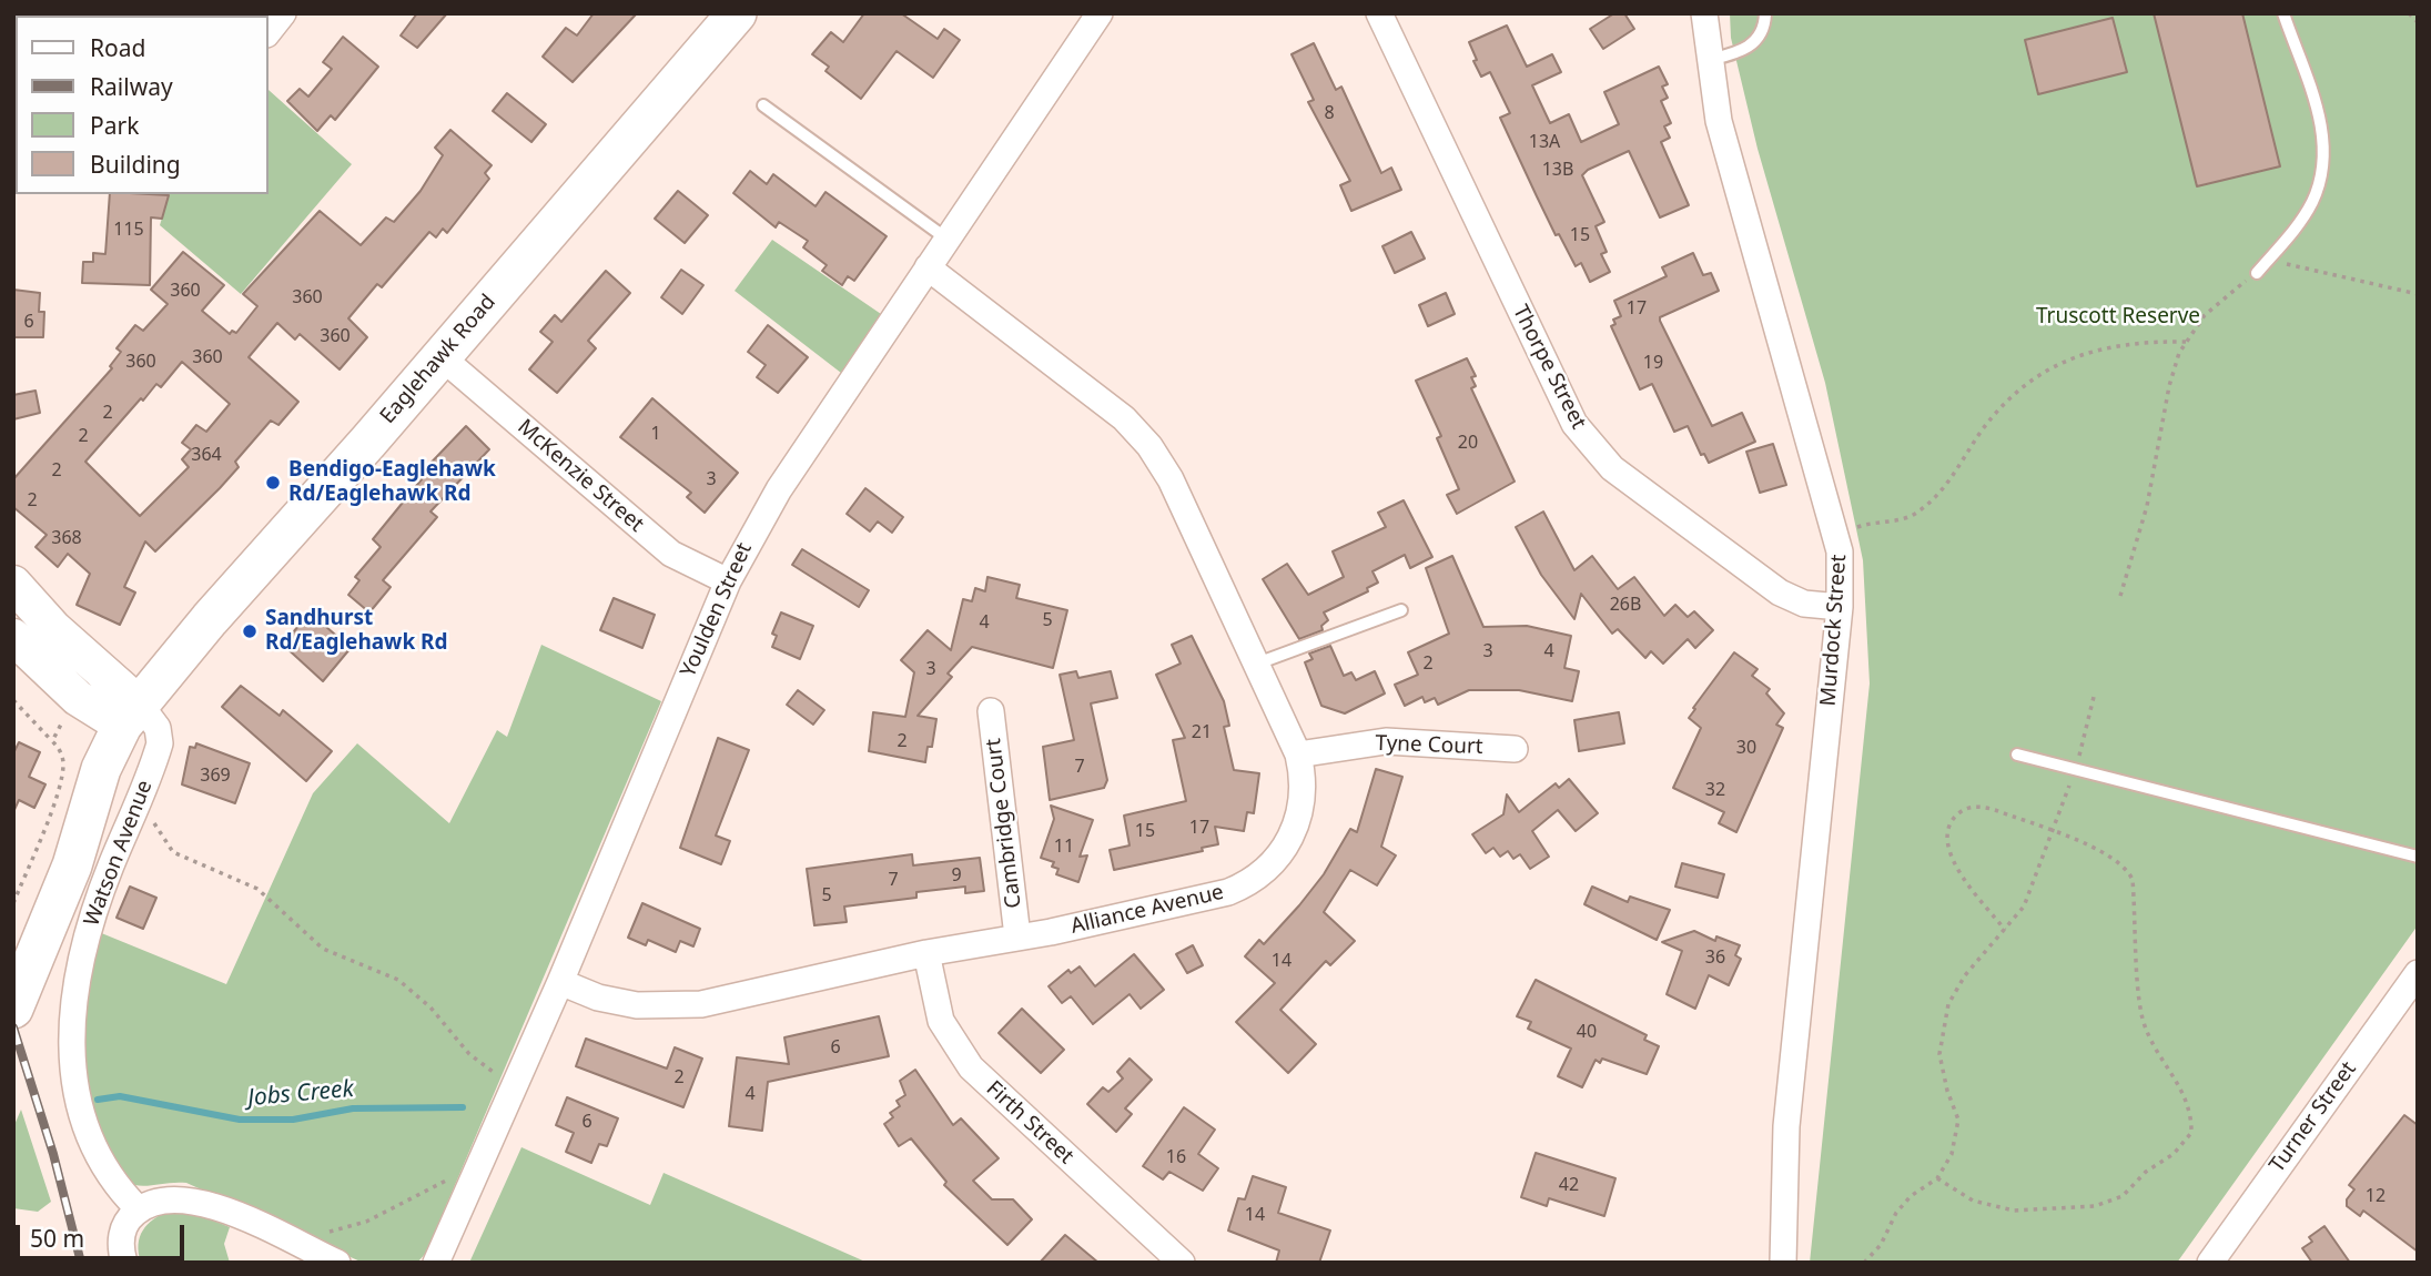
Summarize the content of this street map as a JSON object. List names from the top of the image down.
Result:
{
  "streets": {
    "main road": ["Eaglehawk Road"],
    "street": [
      "Thorpe Street",
      "McKenzie Street",
      "Youlden Street",
      "Murdock Street",
      "Tyne Court",
      "Cambridge Court",
      "Watson Avenue",
      "Alliance Avenue",
      "Turner Street",
      "Firth Street"
    ]
  },
  "crossings": [
    ["Eaglehawk Road", "McKenzie Street"],
    ["Eaglehawk Road", "Watson Avenue"],
    ["Thorpe Street", "Murdock Street"],
    ["McKenzie Street", "Youlden Street"],
    ["Youlden Street", "Alliance Avenue"],
    ["Tyne Court", "Alliance Avenue"],
    ["Cambridge Court", "Alliance Avenue"],
    ["Alliance Avenue", "Firth Street"]
  ],
  "water": ["Jobs Creek"],
  "parks": ["Truscott Reserve"],
  "places": ["Bendigo-Eaglehawk Rd/Eaglehawk Rd", "Sandhurst Rd/Eaglehawk Rd"],
  "house_numbers": [
    "8",
    "13A",
    "13B",
    "115",
    "15",
    "360",
    "360",
    "17",
    "6",
    "360",
    "360",
    "360",
    "19",
    "2",
    "1",
    "2",
    "20",
    "364",
    "2",
    "3",
    "2",
    "368",
    "26B",
    "5",
    "4",
    "3",
    "4",
    "2",
    "3",
    "21",
    "2",
    "30",
    "7",
    "369",
    "32",
    "17",
    "15",
    "11",
    "9",
    "7",
    "5",
    "36",
    "14",
    "40",
    "6",
    "2",
    "4",
    "6",
    "16",
    "42",
    "12",
    "14"
  ],
  "legend": [
    "Road",
    "Railway",
    "Park",
    "Building"
  ],
  "scale_bar": "50 m"
}
